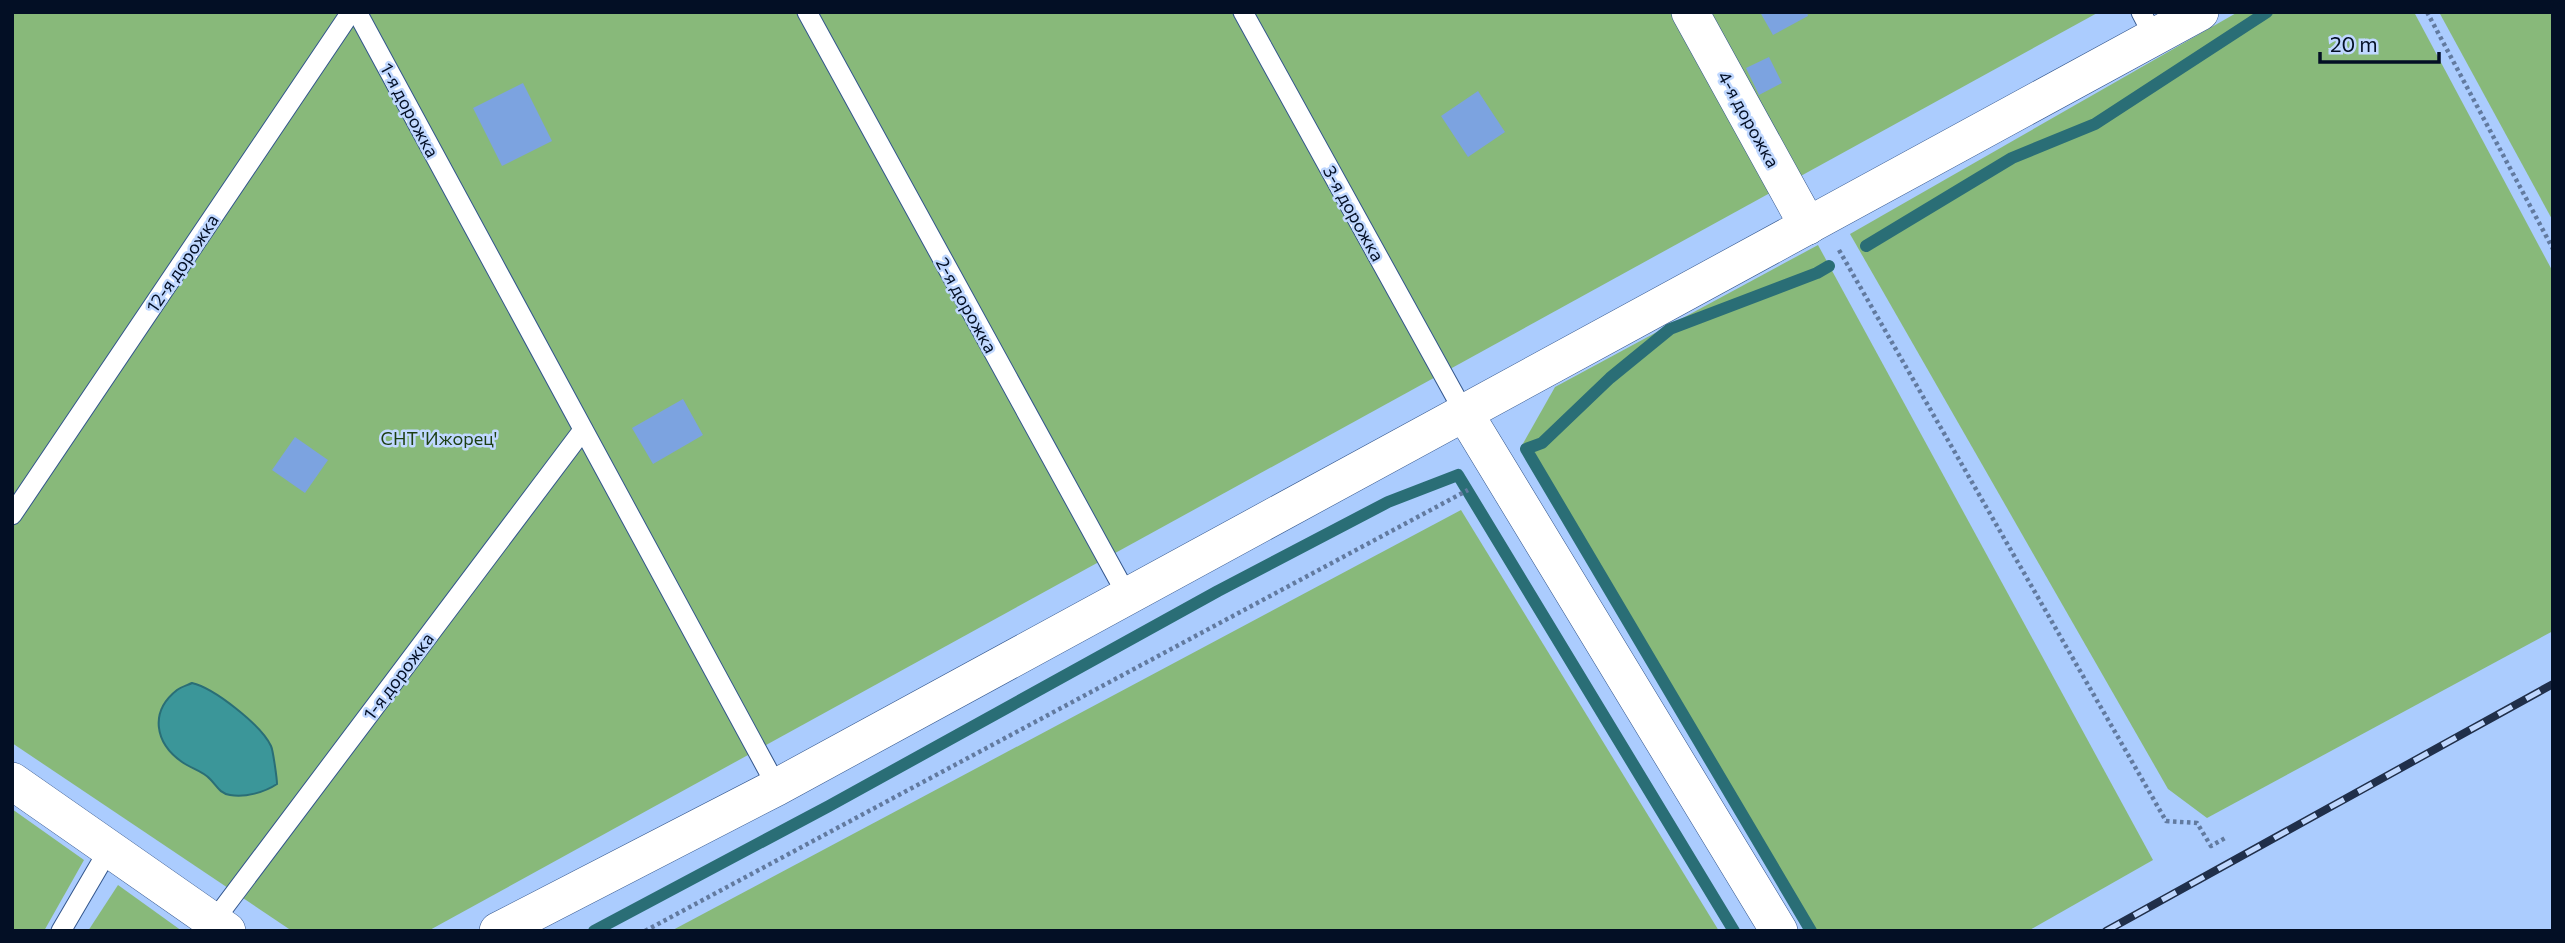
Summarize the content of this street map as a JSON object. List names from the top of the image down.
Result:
{
  "streets": {
    "street": ["4-я дорожка"],
    "lane": [
      "1-я дорожка",
      "3-я дорожка",
      "12-я дорожка",
      "2-я дорожка"
    ]
  },
  "parks": ["СНТ 'Ижорец'"],
  "scale_bar": "20 m"
}
